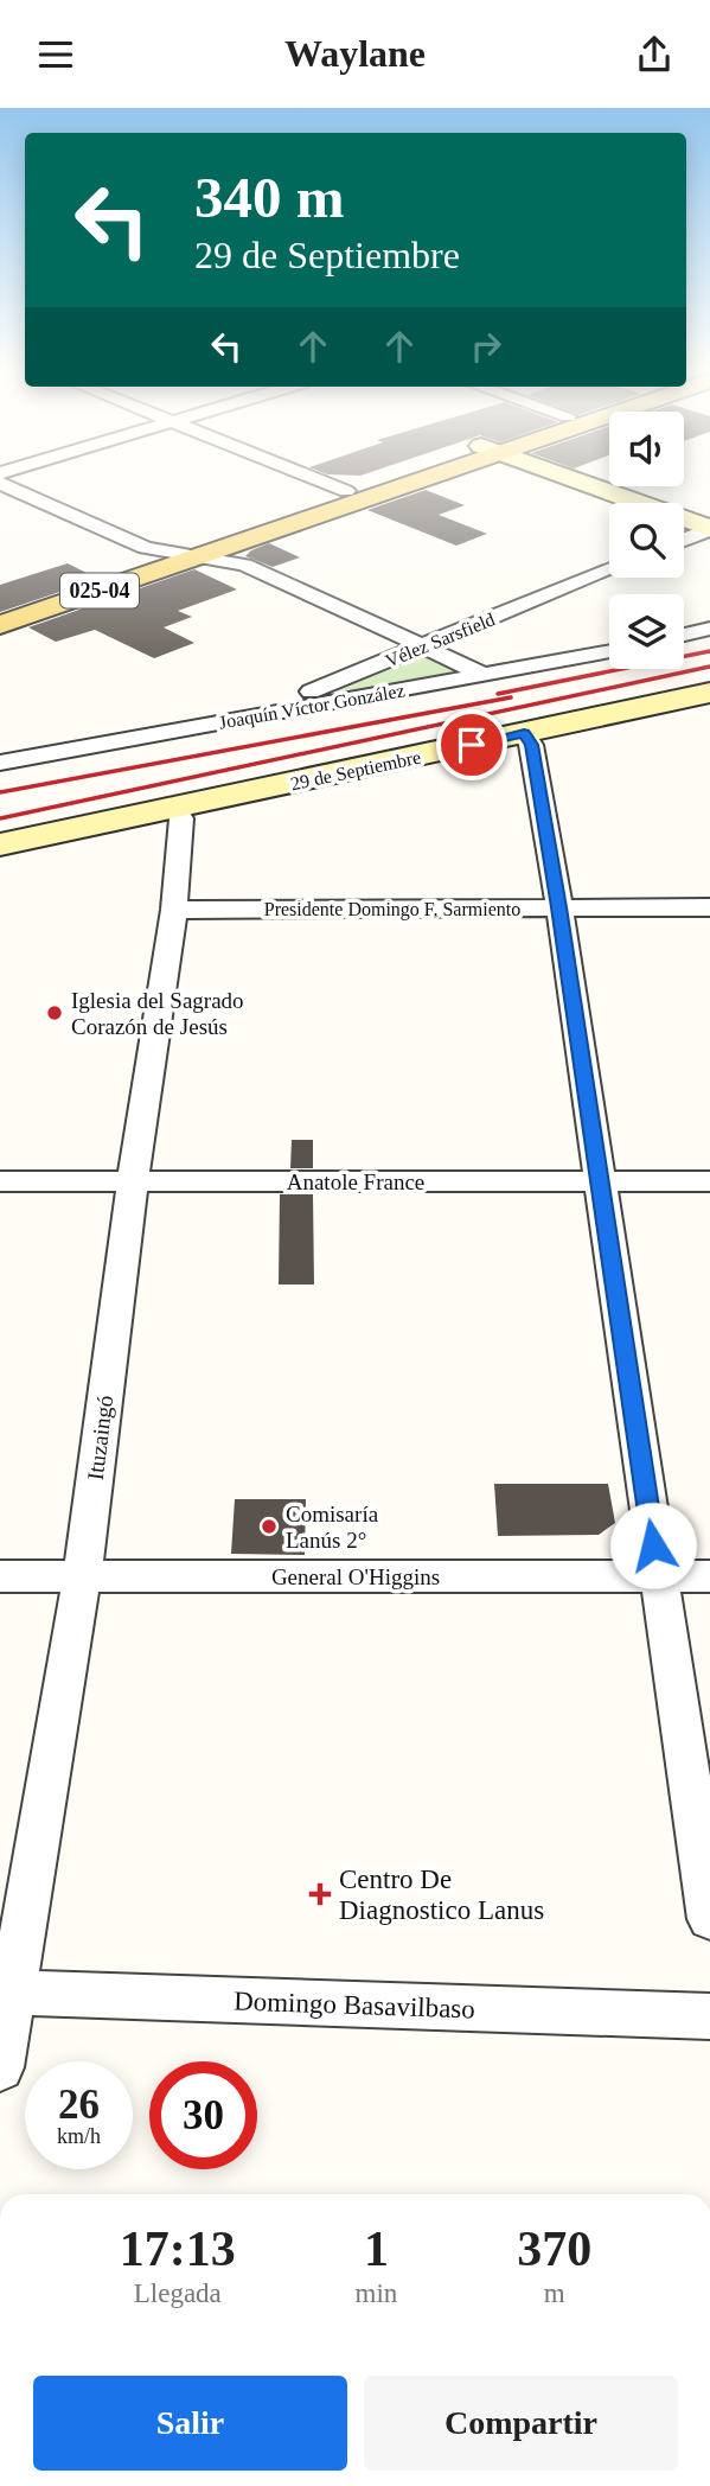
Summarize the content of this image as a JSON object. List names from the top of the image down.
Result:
{
  "streets": {
    "main road": ["025-04"],
    "street": [
      "Vélez Sarsfield",
      "Joaquín Víctor González",
      "29 de Septiembre",
      "Presidente Domingo F. Sarmiento",
      "Anatole France",
      "Ituzaingó",
      "General O'Higgins",
      "Domingo Basavilbaso"
    ]
  },
  "crossings": [
    ["Vélez Sarsfield", "Joaquín Víctor González"],
    ["29 de Septiembre", "Ituzaingó"],
    ["Presidente Domingo F. Sarmiento", "Ituzaingó"],
    ["Anatole France", "Ituzaingó"],
    ["Ituzaingó", "General O'Higgins"],
    ["Ituzaingó", "Domingo Basavilbaso"]
  ],
  "places": {
    "other": ["Iglesia del Sagrado Corazón de Jesús", "Comisaría Lanús 2°"],
    "health": ["Centro De Diagnostico Lanus"]
  },
  "page": {
    "header": "Waylane",
    "turn": ["340 m", "29 de Septiembre"],
    "speed": "26 km/h",
    "limit": "30",
    "eta": [
      "17:13",
      "Llegada",
      "1",
      "min",
      "370",
      "m"
    ],
    "buttons": ["Salir", "Compartir"]
  }
}
